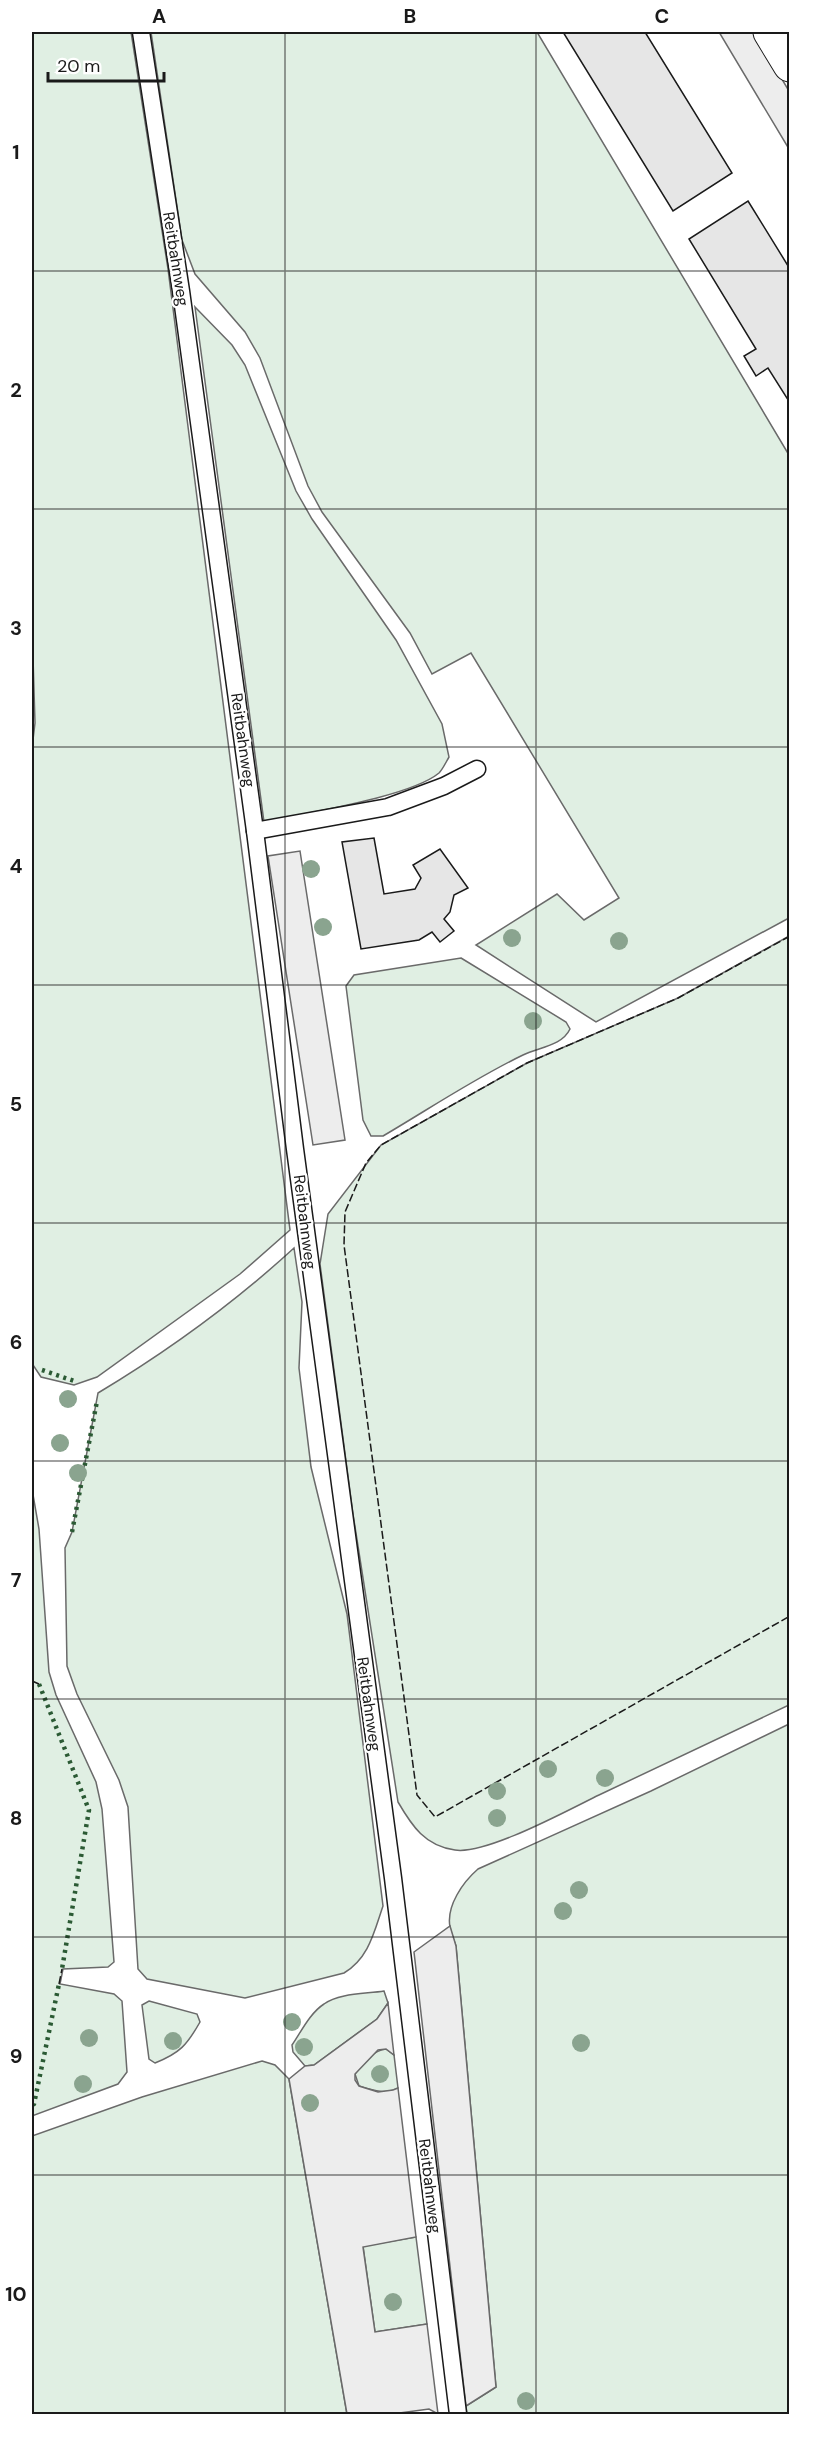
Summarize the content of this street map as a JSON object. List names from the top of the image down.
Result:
{
  "streets": {
    "lane": ["Reitbahnweg"]
  },
  "scale_bar": "20 m",
  "grid": {
    "columns": ["A", "B", "C"],
    "rows": [
      "1",
      "2",
      "3",
      "4",
      "5",
      "6",
      "7",
      "8",
      "9",
      "10"
    ]
  }
}
